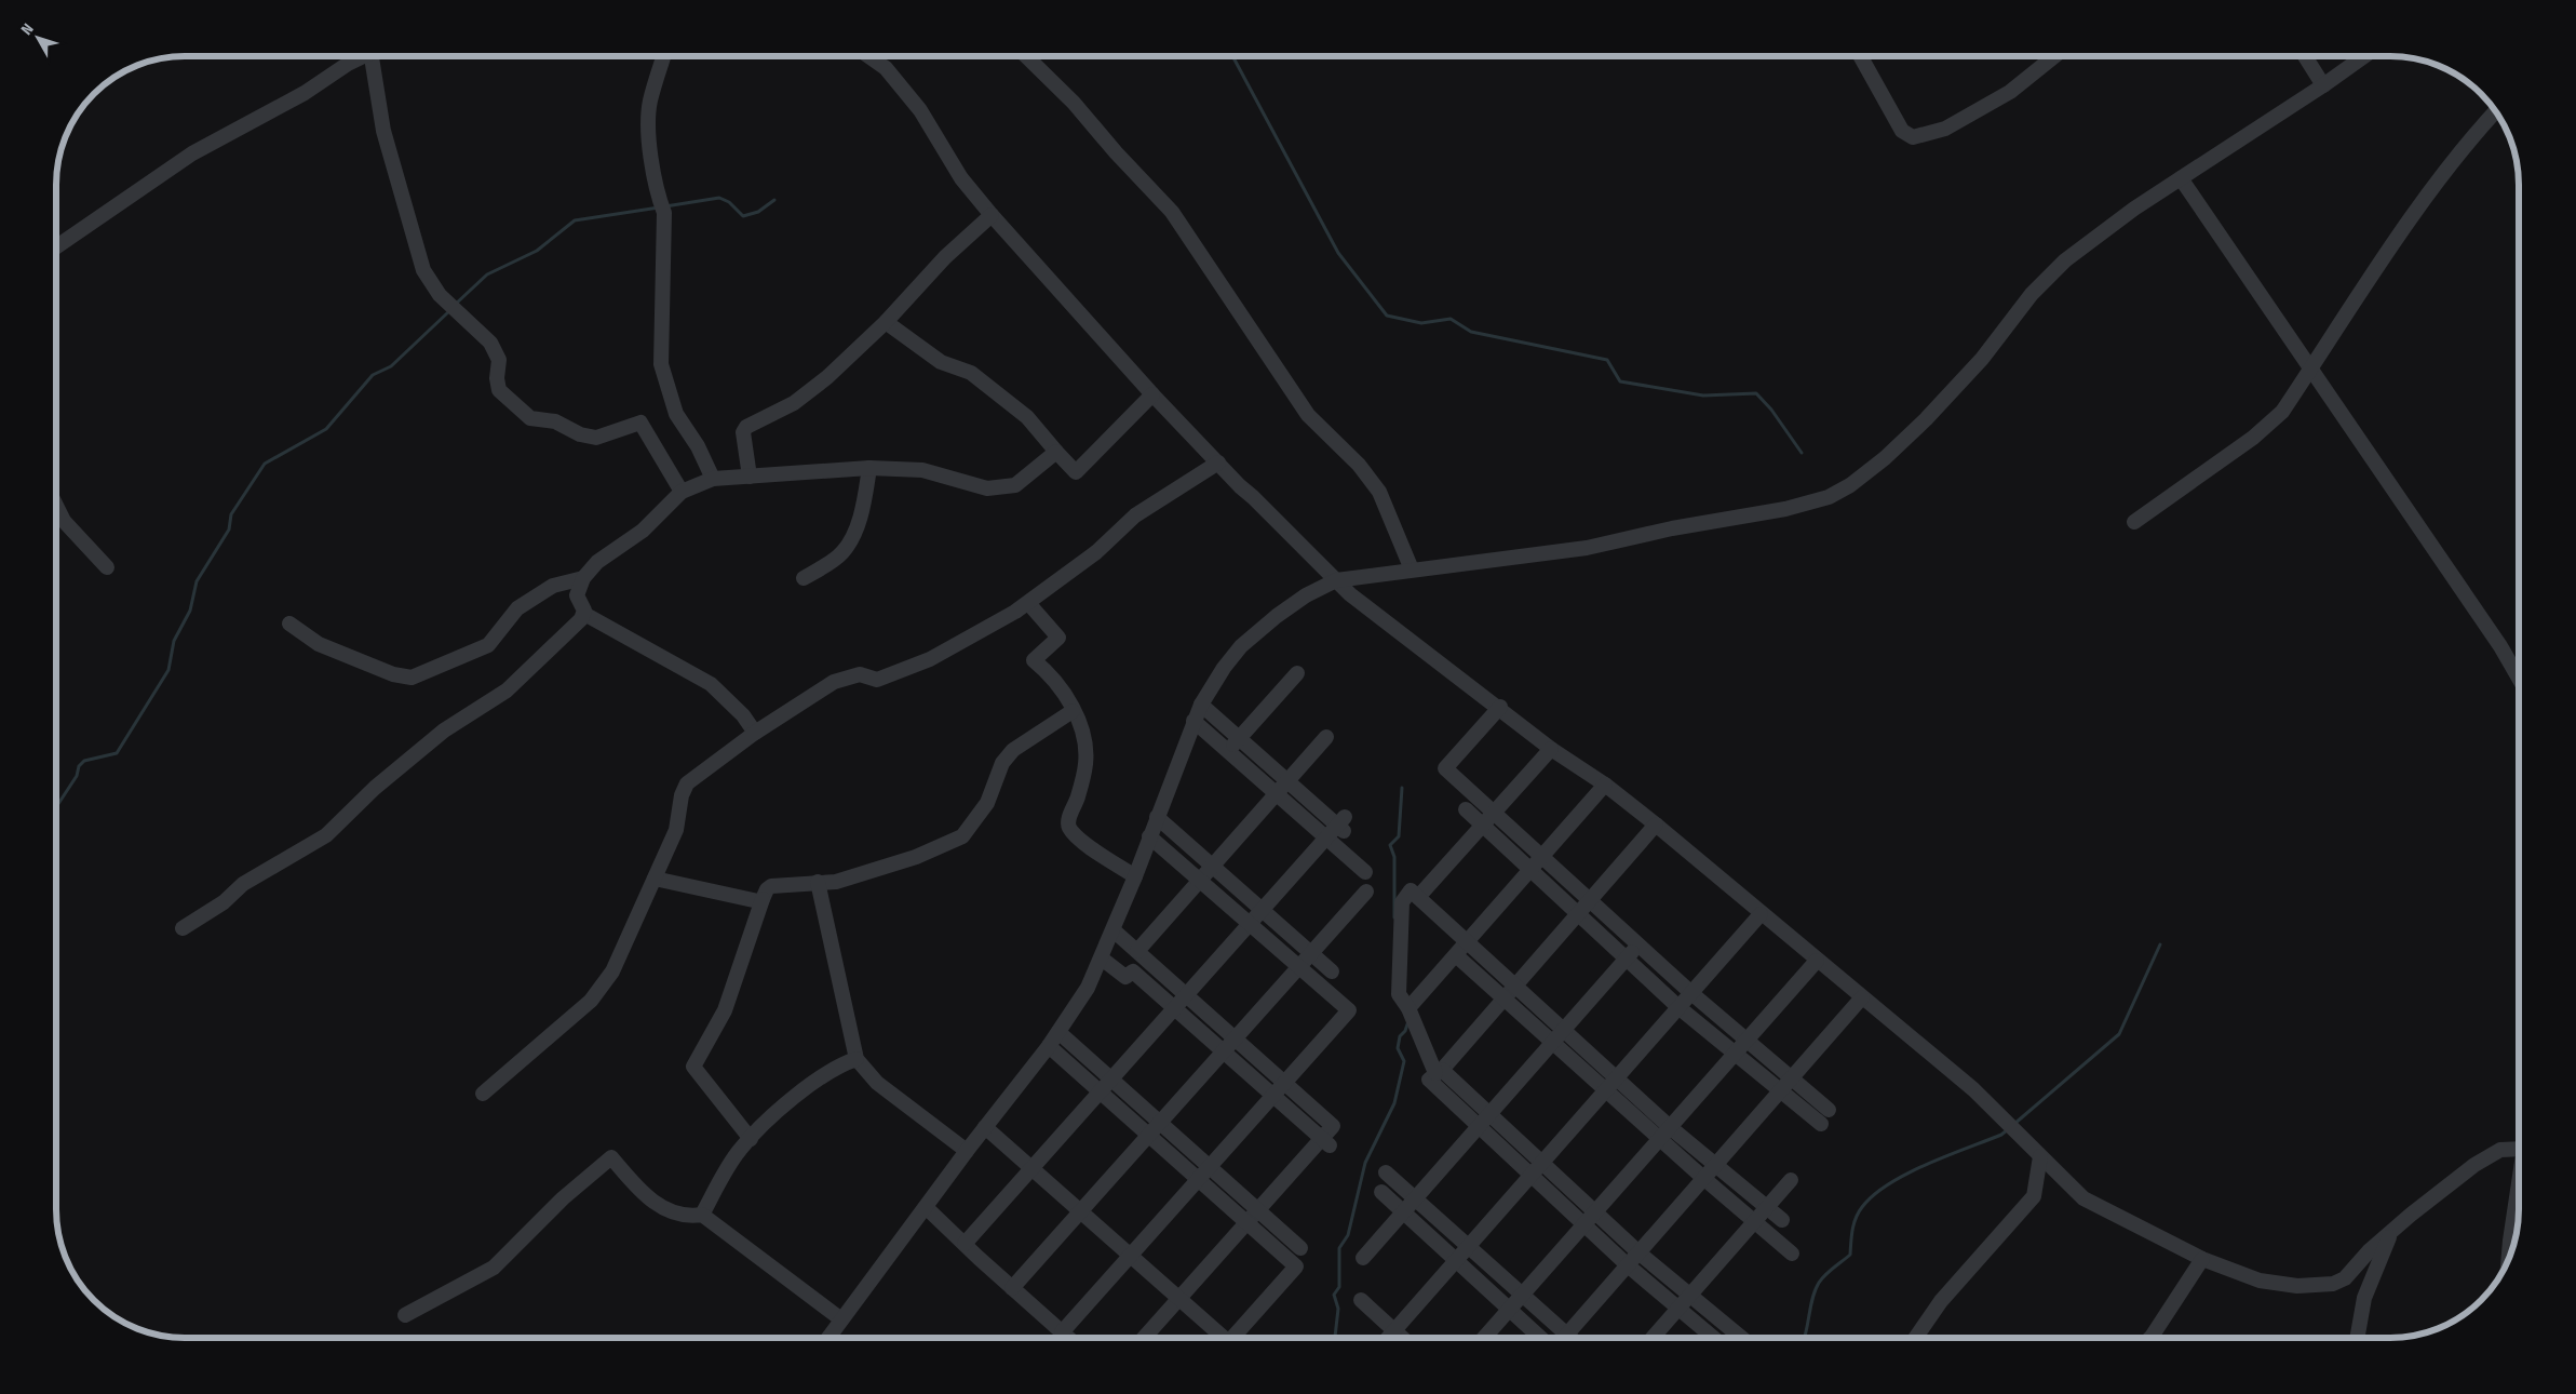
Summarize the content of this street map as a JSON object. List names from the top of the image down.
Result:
{
  "north": "top left"
}
